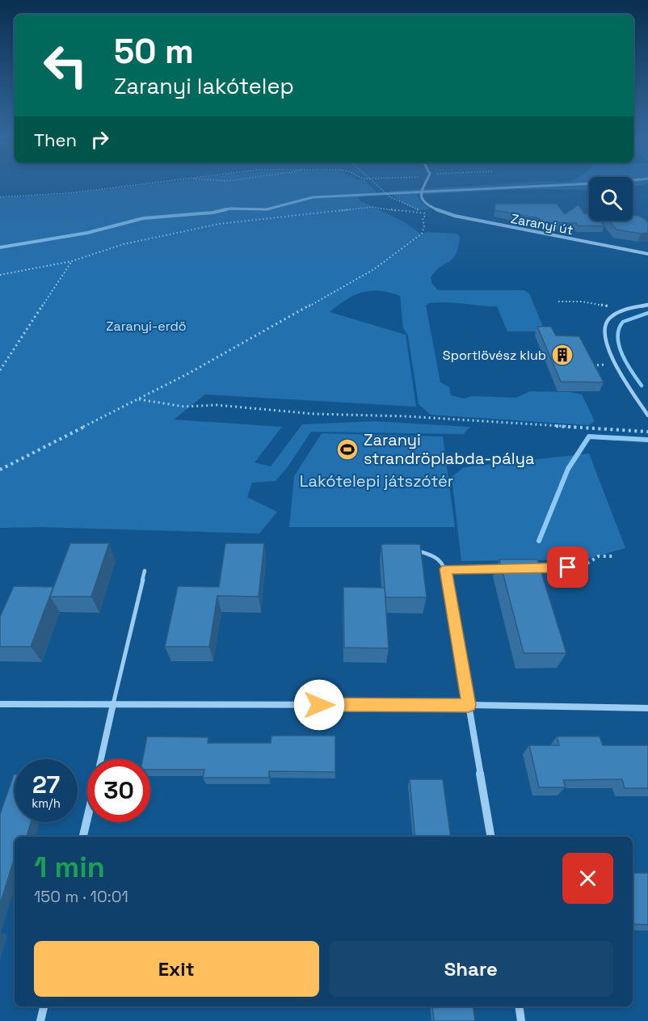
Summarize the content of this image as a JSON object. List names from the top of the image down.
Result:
{
  "streets": {
    "street": ["Zaranyi út"]
  },
  "parks": ["Zaranyi-erdő", "Lakótelepi játszótér"],
  "places": {
    "building": ["Sportlövész klub"],
    "sports": ["Zaranyi strandröplabda-pálya"]
  },
  "page": {
    "turn": ["50 m", "Zaranyi lakótelep"],
    "then": "Then",
    "speed": "27 km/h",
    "limit": "30",
    "heading": ["1 min", "150 m · 10:01"],
    "buttons": ["Exit", "Share"]
  }
}
